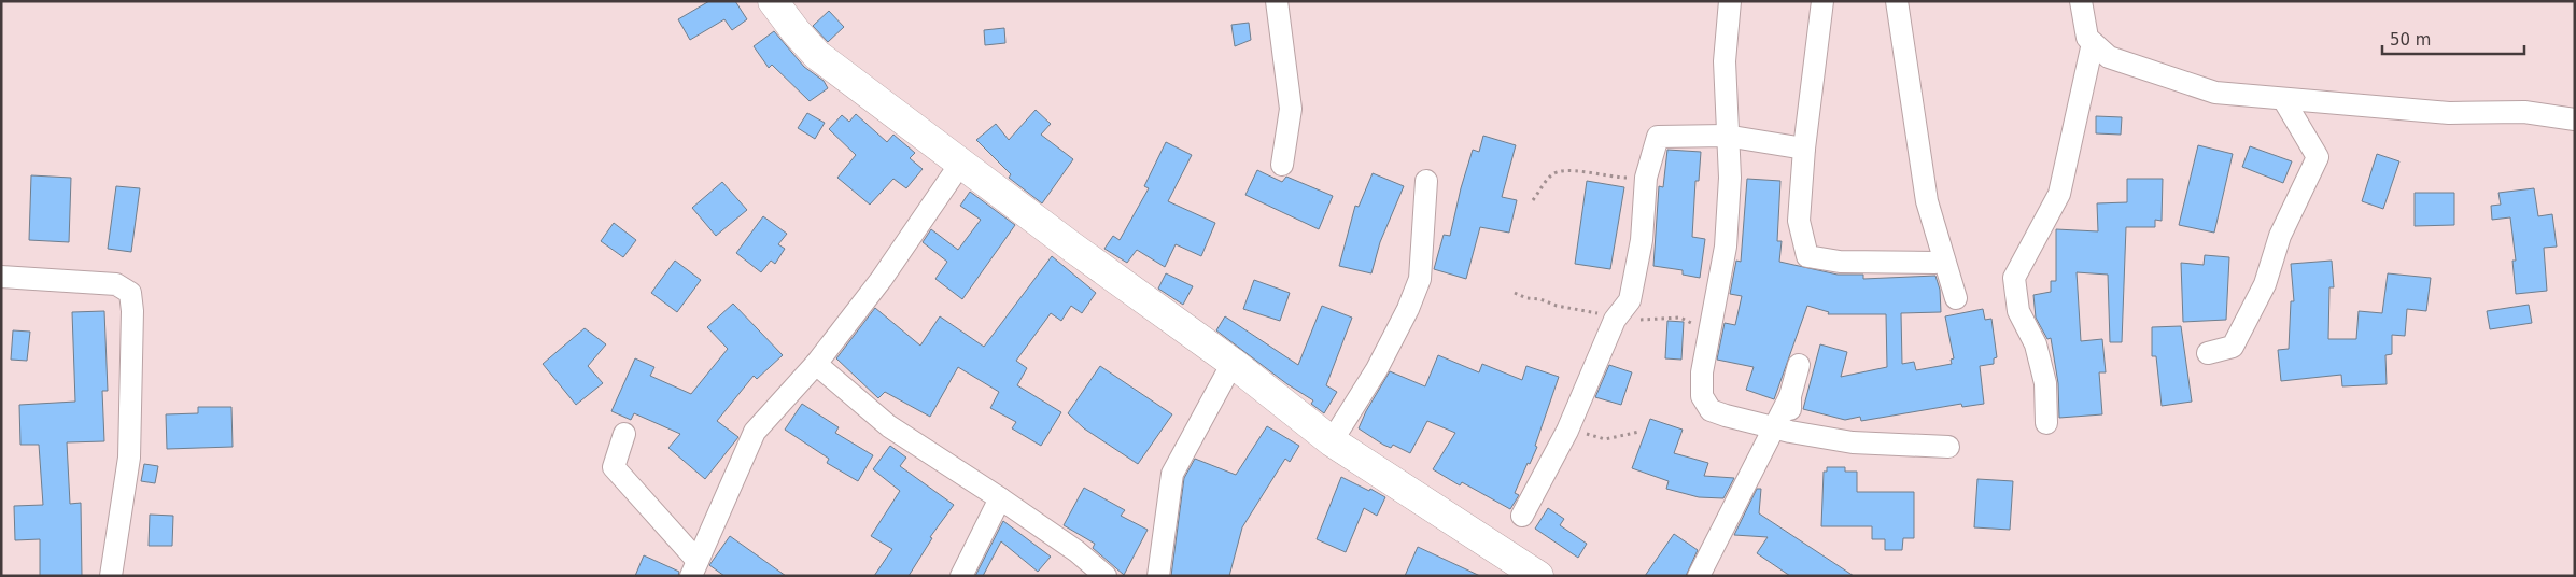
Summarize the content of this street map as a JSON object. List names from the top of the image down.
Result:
{
  "scale_bar": "50 m"
}
